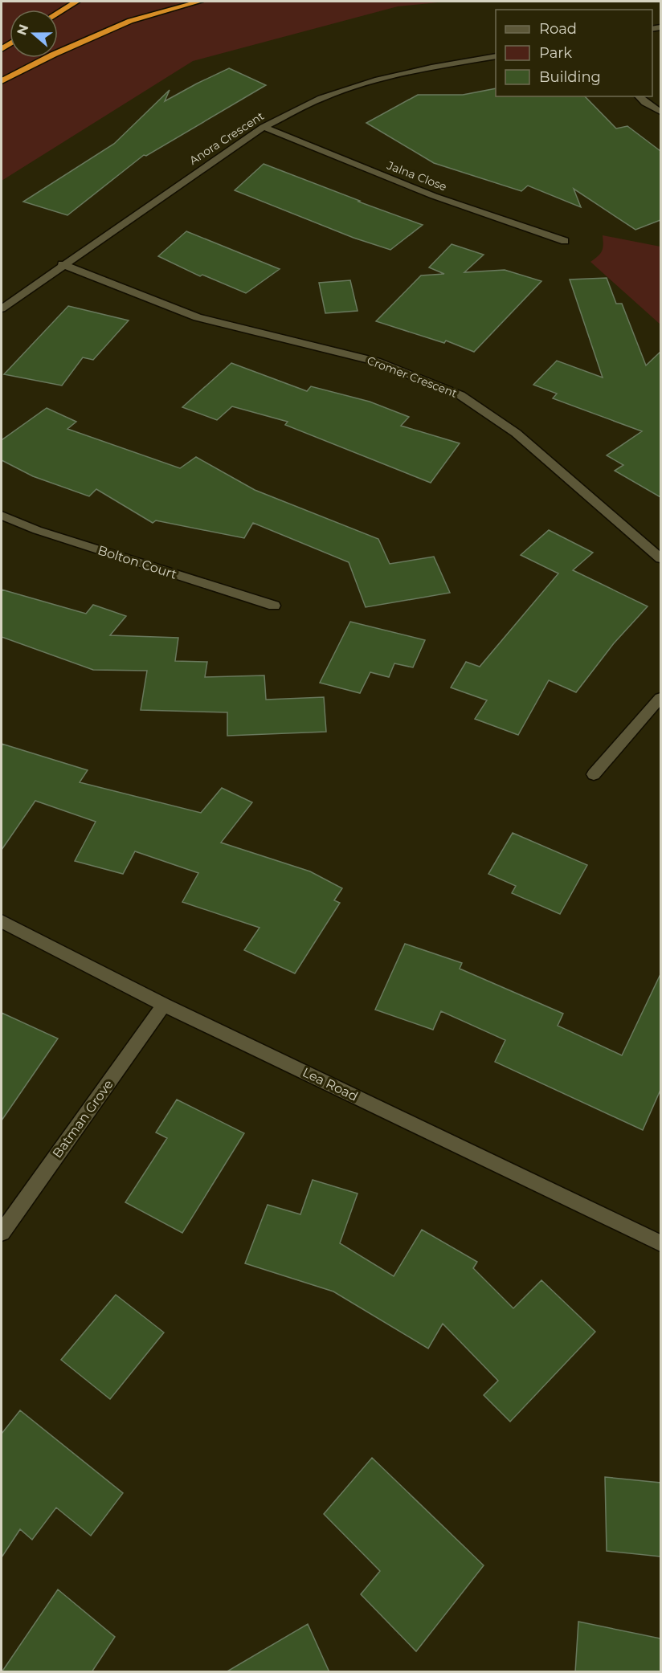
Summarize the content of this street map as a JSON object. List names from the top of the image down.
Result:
{
  "streets": {
    "street": [
      "Anora Crescent",
      "Jalna Close",
      "Cromer Crescent",
      "Bolton Court",
      "Lea Road",
      "Batman Grove"
    ]
  },
  "crossings": [
    ["Anora Crescent", "Jalna Close"],
    ["Anora Crescent", "Cromer Crescent"],
    ["Lea Road", "Batman Grove"]
  ],
  "legend": ["Road", "Park", "Building"],
  "north": "left"
}
